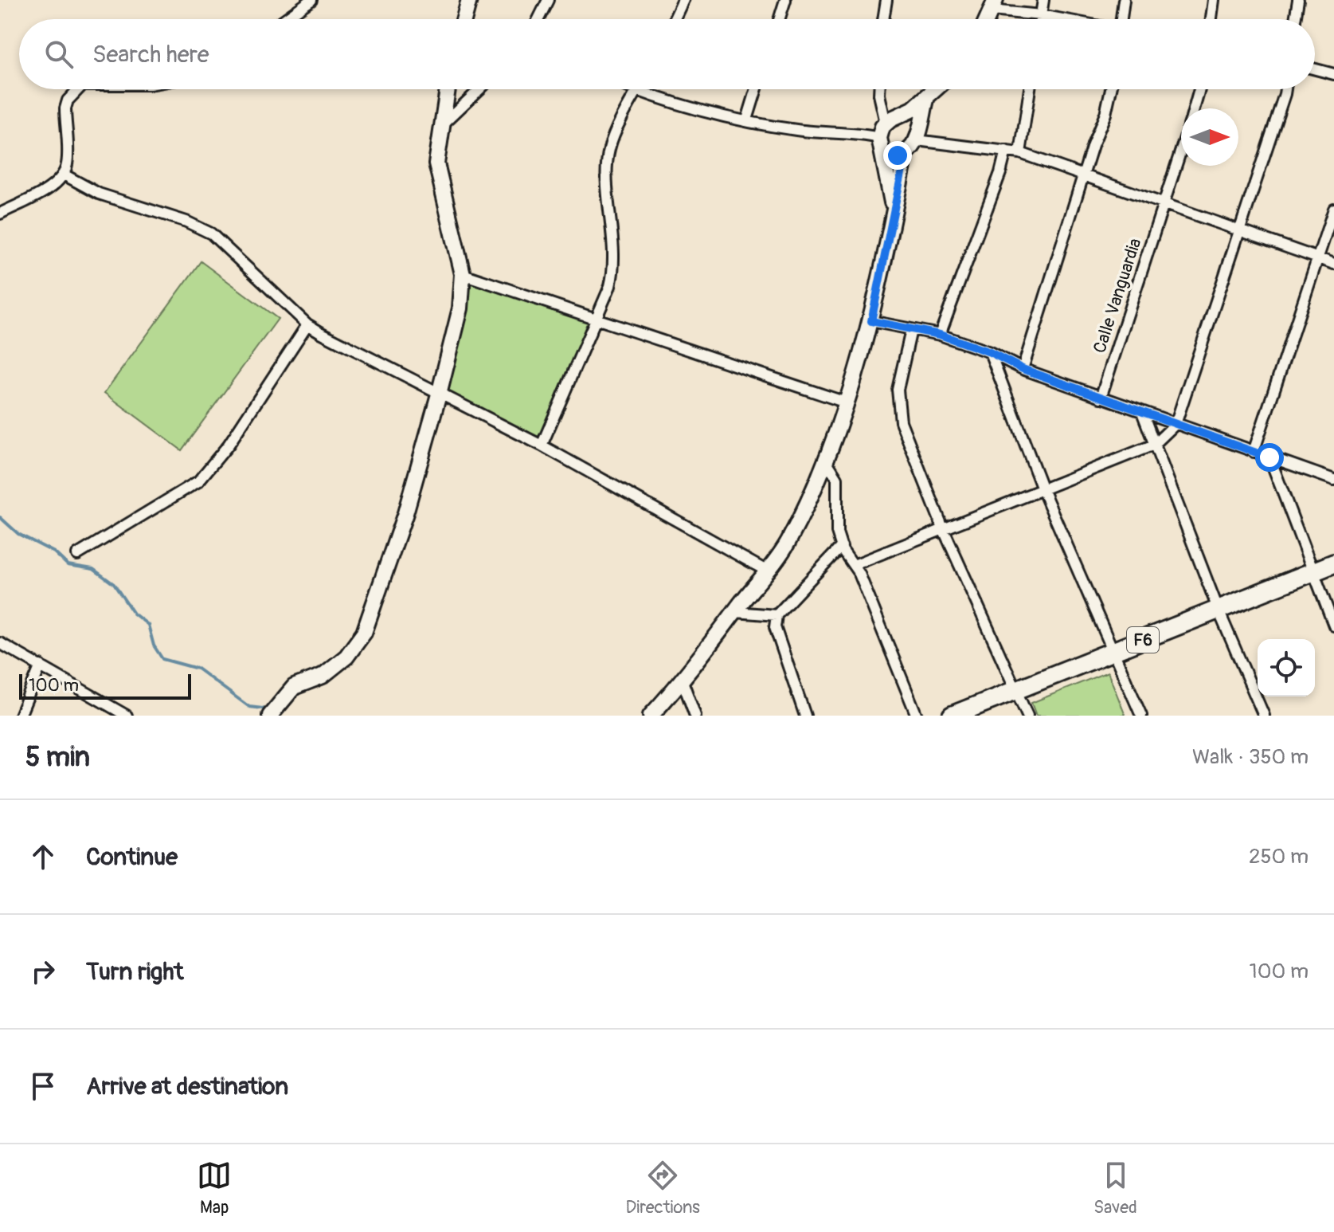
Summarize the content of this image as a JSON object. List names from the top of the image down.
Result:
{
  "streets": {
    "highway": ["F6"],
    "street": ["Calle Vanguardia"]
  },
  "scale_bar": "100 m",
  "north": "right",
  "page": {
    "search": "Search here",
    "scale": "100 m",
    "heading": ["5 min", "Walk · 350 m"],
    "list": [
      ["Continue", "250 m"],
      ["Turn right", "100 m"],
      "Arrive at destination"
    ],
    "nav": ["Map", "Directions", "Saved"]
  }
}
